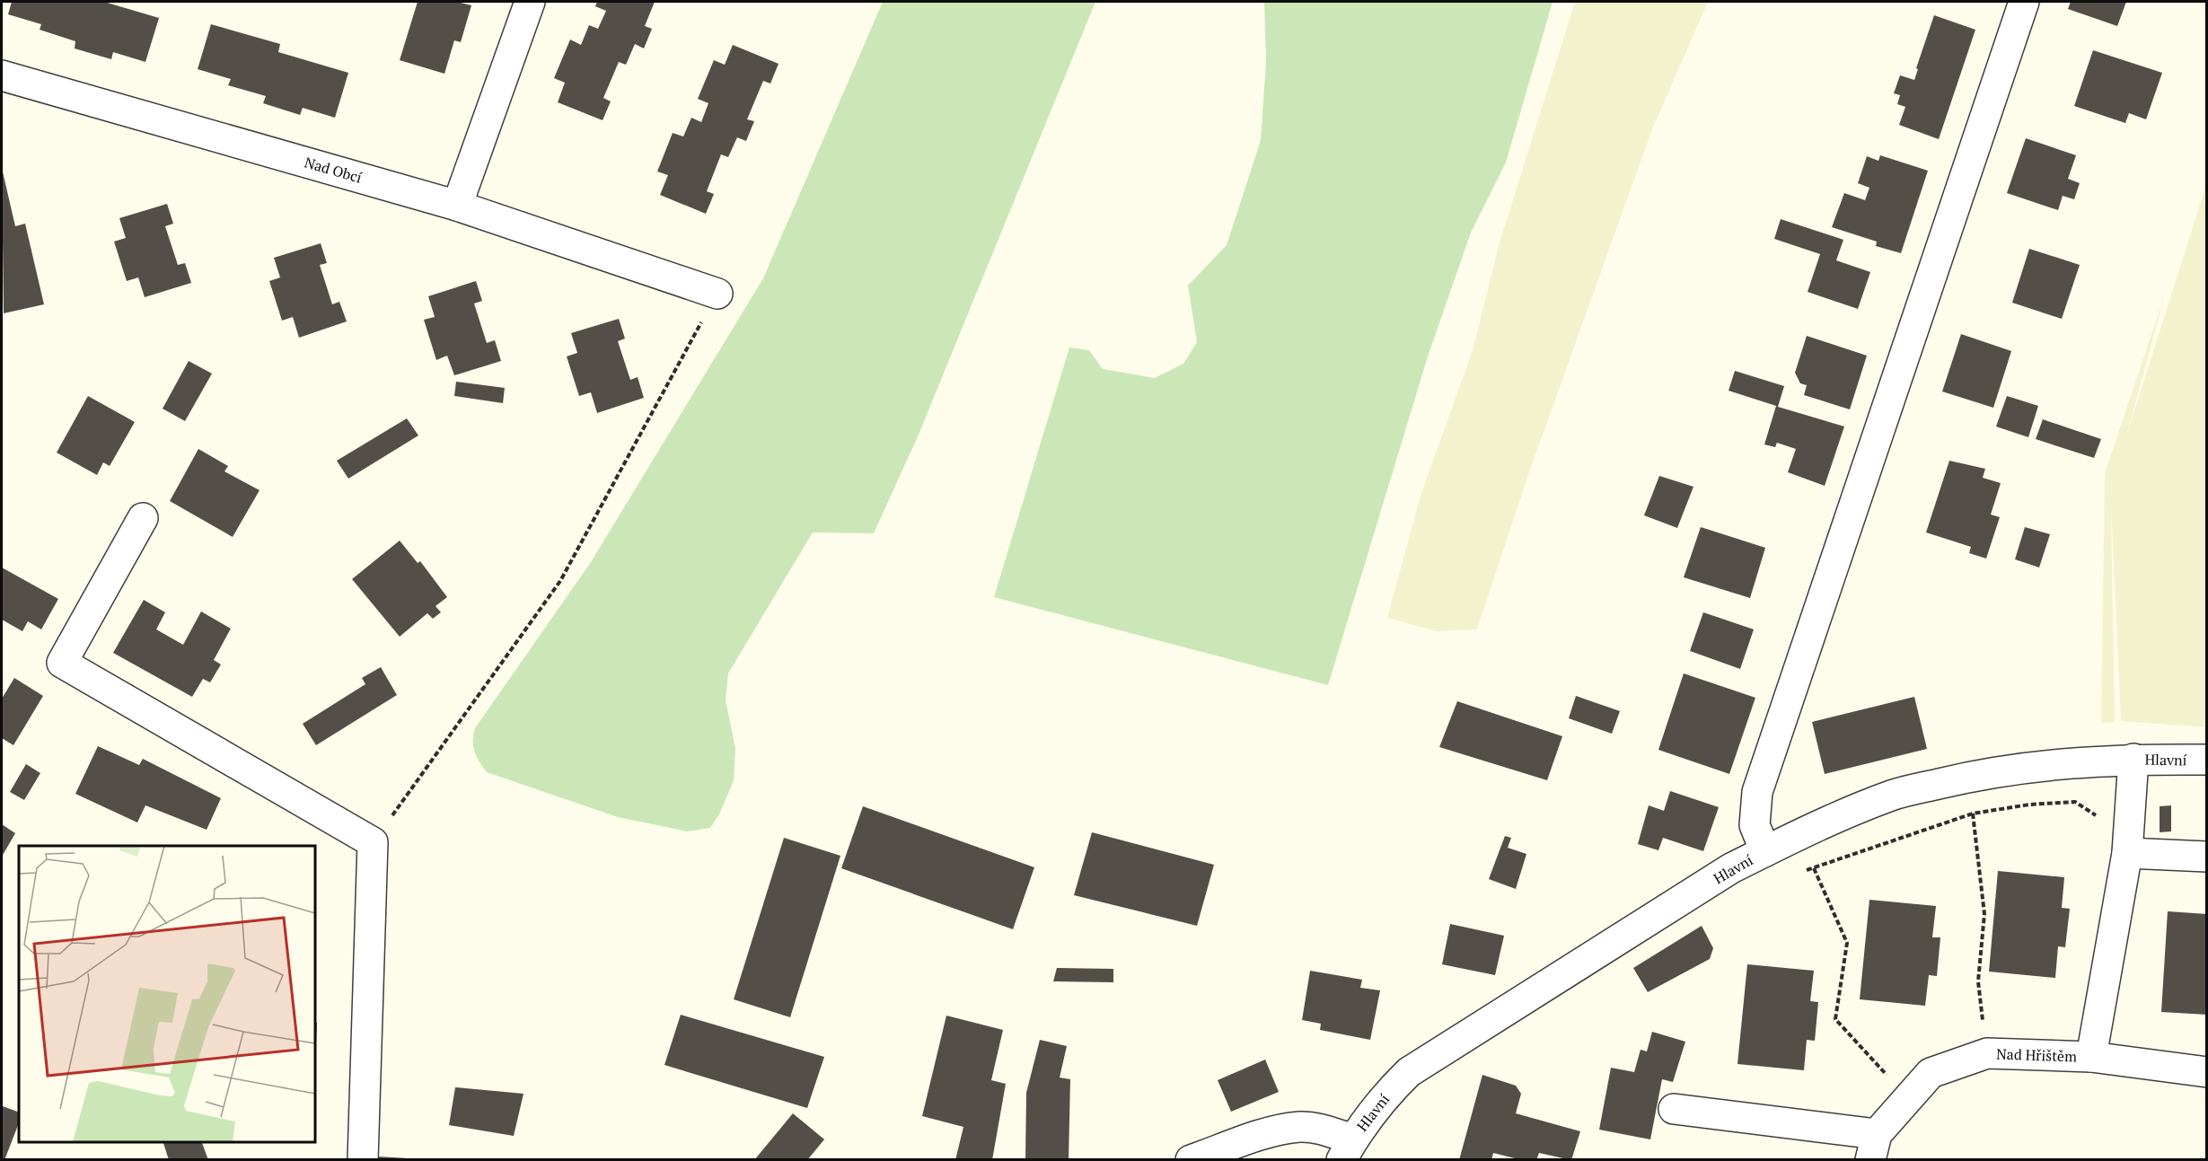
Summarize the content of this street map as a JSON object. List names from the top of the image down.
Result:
{
  "streets": {
    "street": ["Nad Obcí", "Hlavní", "Nad Hřištěm"]
  },
  "crossings": [
    ["Hlavní", "Nad Hřištěm"]
  ]
}
